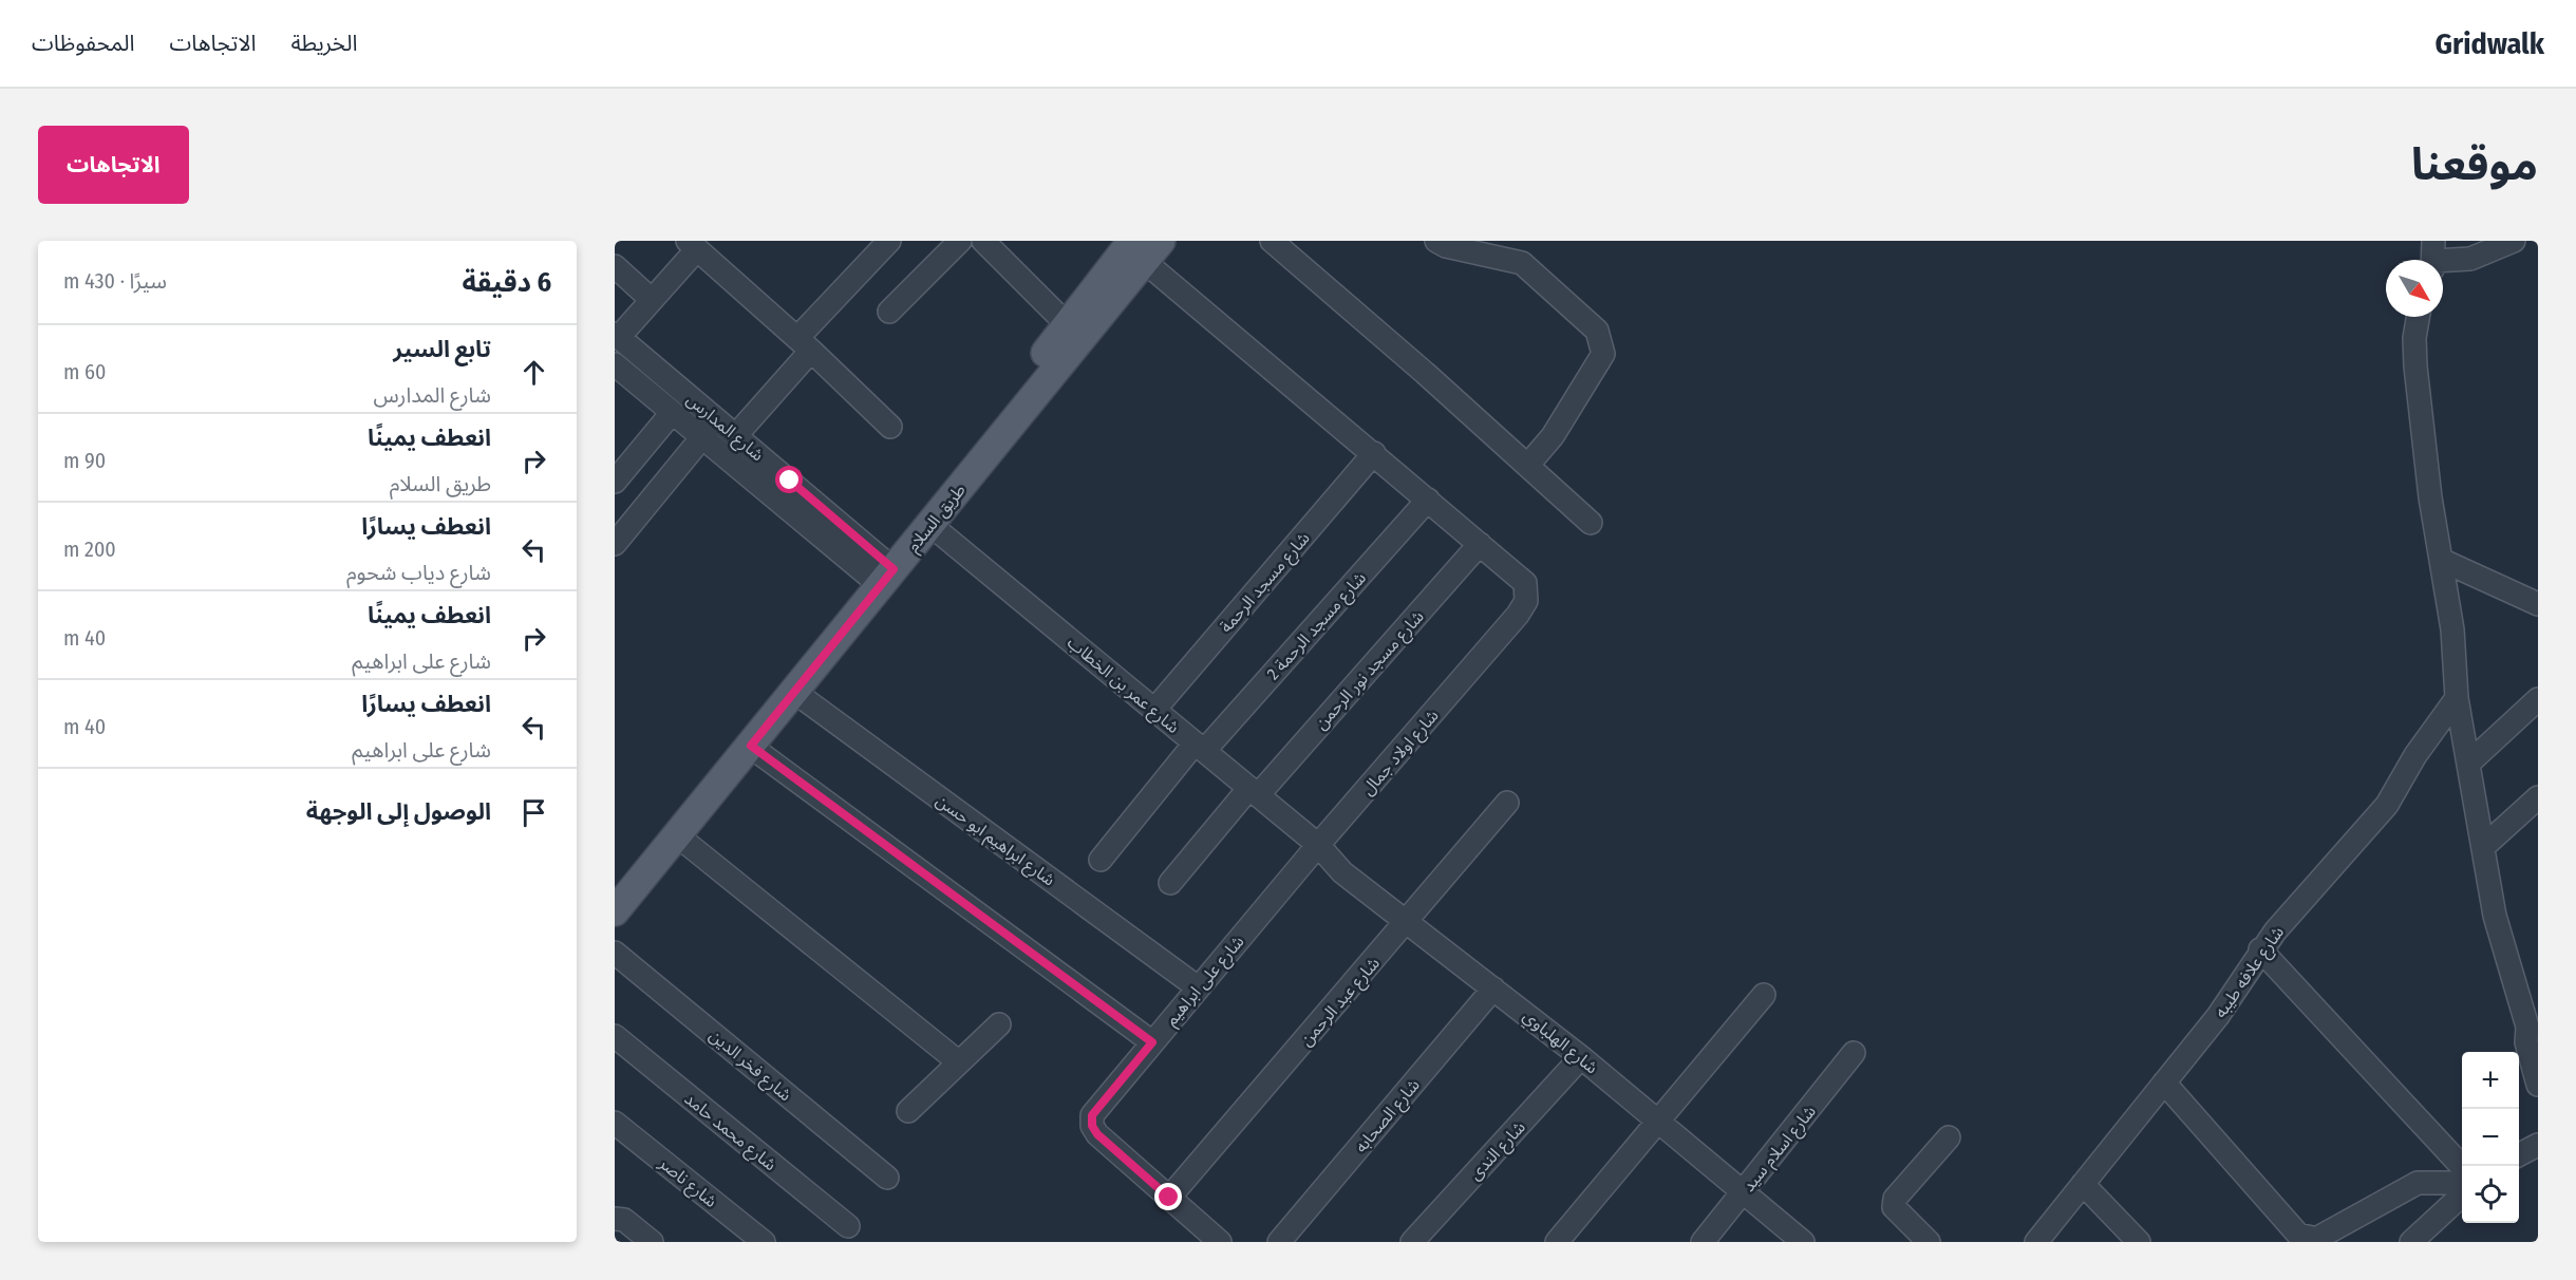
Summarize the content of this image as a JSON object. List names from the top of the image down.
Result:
{
  "streets": {
    "main road": ["طريق السلام"],
    "street": [
      "شارع المدارس",
      "شارع مسجد الرحمة",
      "شارع مسجد الرحمة 2",
      "شارع مسجد نور الرحمن",
      "شارع عمر بن الخطاب",
      "شارع اولاد جمال",
      "شارع ابراهيم ابو حسن",
      "شارع علافه طيبه",
      "شارع على ابراهيم",
      "شارع عبد الرحمن",
      "شارع الهلباوي",
      "شارع فخر الدين",
      "شارع الصحابه",
      "شارع محمد حامد",
      "شارع اسلام سيد",
      "شارع الندى",
      "شارع ناصر"
    ]
  },
  "crossings": [
    ["شارع المدارس", "طريق السلام"],
    ["طريق السلام", "شارع عمر بن الخطاب"],
    ["طريق السلام", "شارع اولاد جمال"],
    ["طريق السلام", "شارع ابراهيم ابو حسن"],
    ["شارع مسجد الرحمة", "شارع عمر بن الخطاب"],
    ["شارع مسجد الرحمة", "شارع اولاد جمال"],
    ["شارع مسجد الرحمة 2", "شارع عمر بن الخطاب"],
    ["شارع مسجد الرحمة 2", "شارع اولاد جمال"],
    ["شارع مسجد نور الرحمن", "شارع عمر بن الخطاب"],
    ["شارع مسجد نور الرحمن", "شارع اولاد جمال"],
    ["شارع عمر بن الخطاب", "شارع اولاد جمال"],
    ["شارع عمر بن الخطاب", "شارع على ابراهيم"],
    ["شارع عمر بن الخطاب", "شارع الهلباوي"],
    ["شارع اولاد جمال", "شارع على ابراهيم"],
    ["شارع اولاد جمال", "شارع الهلباوي"],
    ["شارع ابراهيم ابو حسن", "شارع على ابراهيم"],
    ["شارع على ابراهيم", "شارع عبد الرحمن"],
    ["شارع على ابراهيم", "شارع الهلباوي"],
    ["شارع عبد الرحمن", "شارع الهلباوي"],
    ["شارع الهلباوي", "شارع الصحابه"],
    ["شارع الهلباوي", "شارع اسلام سيد"],
    ["شارع الهلباوي", "شارع الندى"]
  ],
  "north": "bottom right",
  "page": {
    "header": "Gridwalk",
    "nav": ["الخريطة", "الاتجاهات", "المحفوظات"],
    "title": "موقعنا",
    "buttons": "الاتجاهات",
    "heading": ["6 دقيقة", "سيرًا · 430 m"],
    "list": [
      ["تابع السير", "شارع المدارس", "60 m"],
      ["انعطف يمينًا", "طريق السلام", "90 m"],
      ["انعطف يسارًا", "شارع دياب شحوم", "200 m"],
      ["انعطف يمينًا", "شارع على ابراهيم", "40 m"],
      ["انعطف يسارًا", "شارع على ابراهيم", "40 m"],
      "الوصول إلى الوجهة"
    ],
    "map_buttons": ["+", "−"]
  }
}
